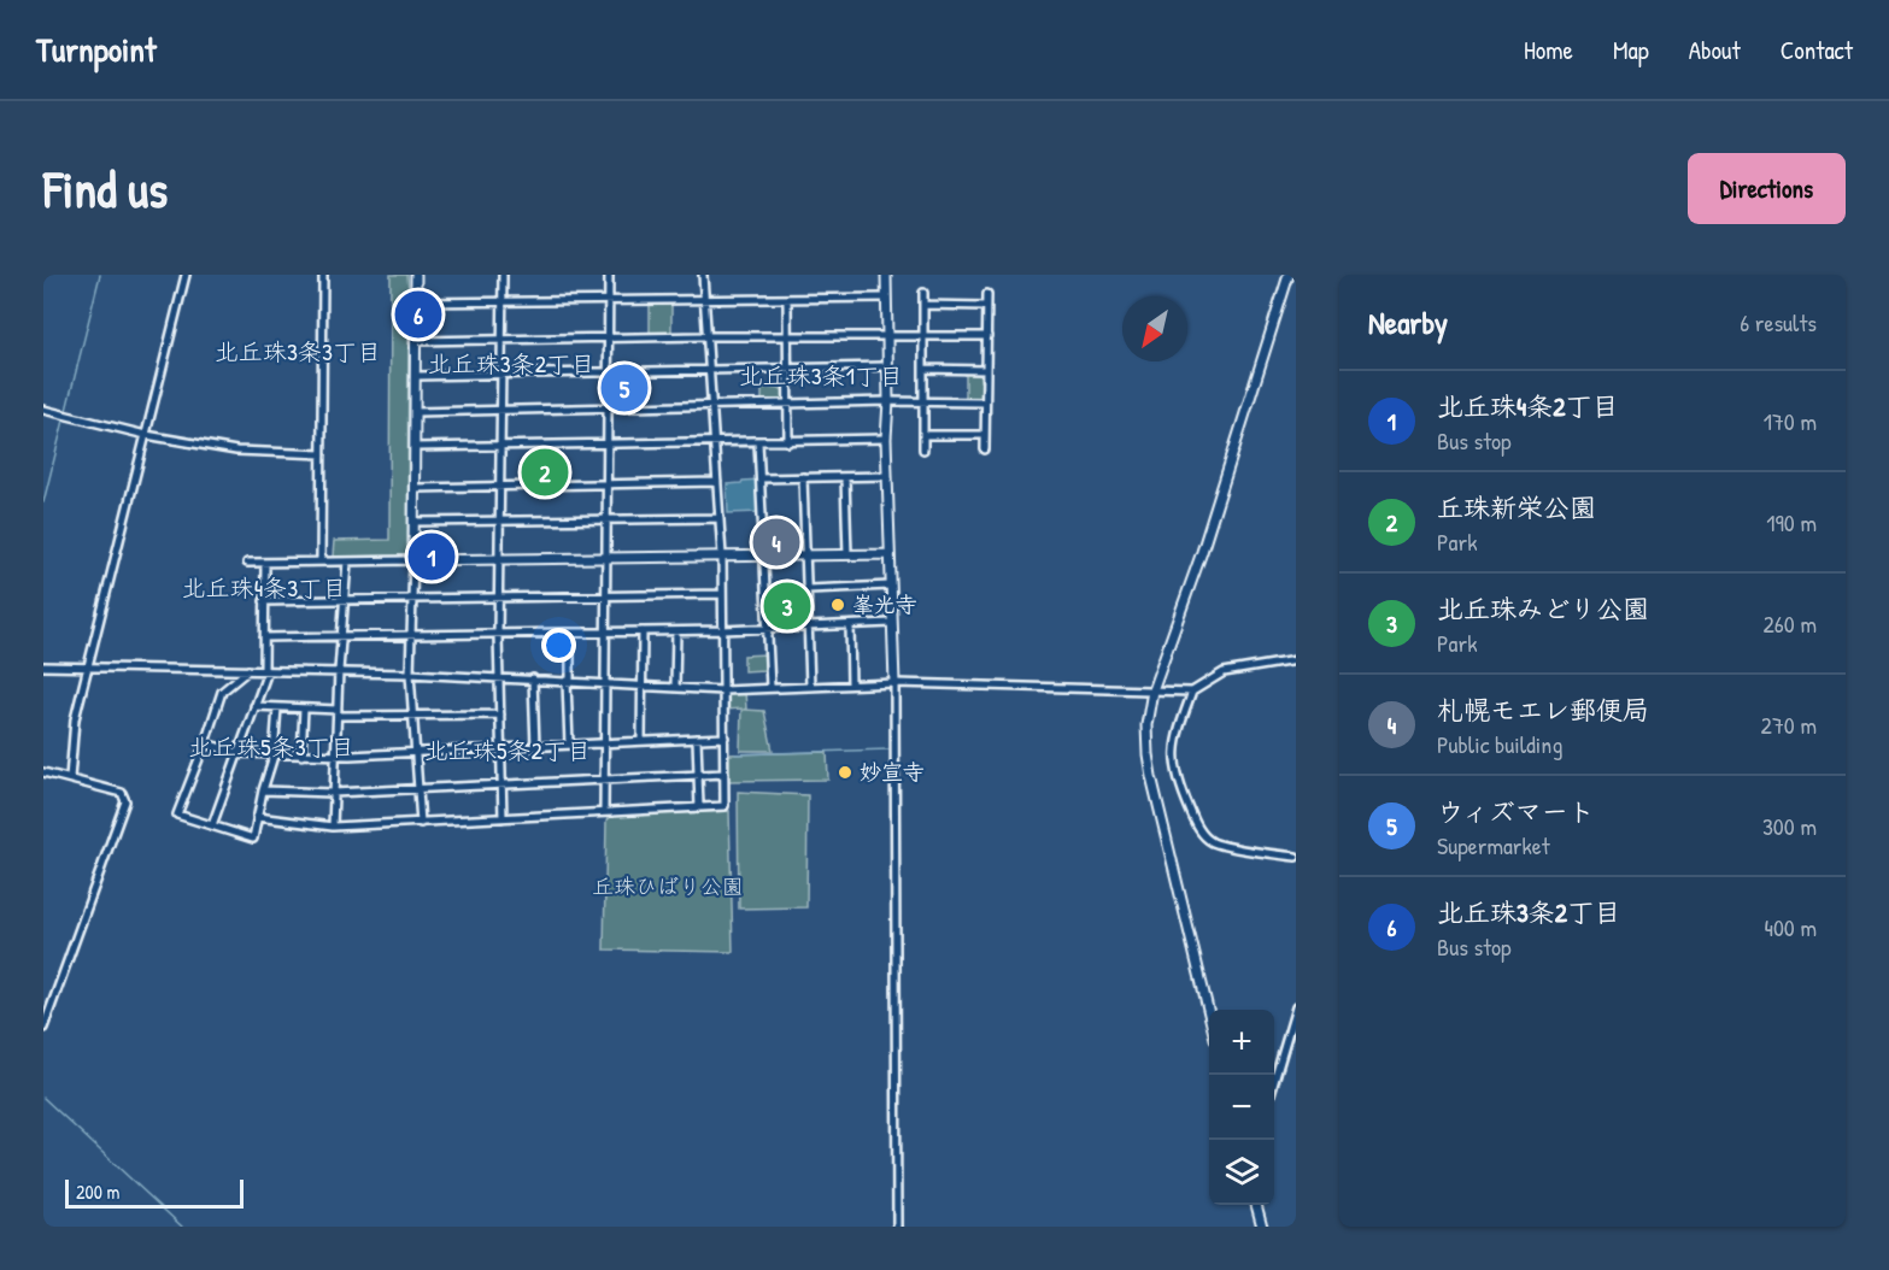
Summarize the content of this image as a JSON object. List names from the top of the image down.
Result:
{
  "districts": [
    "北丘珠3条3丁目",
    "北丘珠3条2丁目",
    "北丘珠3条1丁目",
    "北丘珠4条3丁目",
    "北丘珠5条3丁目",
    "北丘珠5条2丁目"
  ],
  "parks": ["丘珠ひばり公園"],
  "places": ["峯光寺", "妙宣寺"],
  "scale_bar": "200 m",
  "north": "bottom left",
  "page": {
    "header": "Turnpoint",
    "nav": [
      "Home",
      "Map",
      "About",
      "Contact"
    ],
    "buttons": "Directions",
    "title": "Find us",
    "heading": ["Nearby", "6 results"],
    "pins": [
      "6",
      "5",
      "2",
      "4",
      "1",
      "3"
    ],
    "list": [
      {
        "mark": "1",
        "name": "北丘珠4条2丁目",
        "note": "Bus stop",
        "value": "170 m"
      },
      {
        "mark": "2",
        "name": "丘珠新栄公園",
        "note": "Park",
        "value": "190 m"
      },
      {
        "mark": "3",
        "name": "北丘珠みどり公園",
        "note": "Park",
        "value": "260 m"
      },
      {
        "mark": "4",
        "name": "札幌モエレ郵便局",
        "note": "Public building",
        "value": "270 m"
      },
      {
        "mark": "5",
        "name": "ウィズマート",
        "note": "Supermarket",
        "value": "300 m"
      },
      {
        "mark": "6",
        "name": "北丘珠3条2丁目",
        "note": "Bus stop",
        "value": "400 m"
      }
    ],
    "map_buttons": ["+", "−"],
    "scale": "200 m"
  }
}
